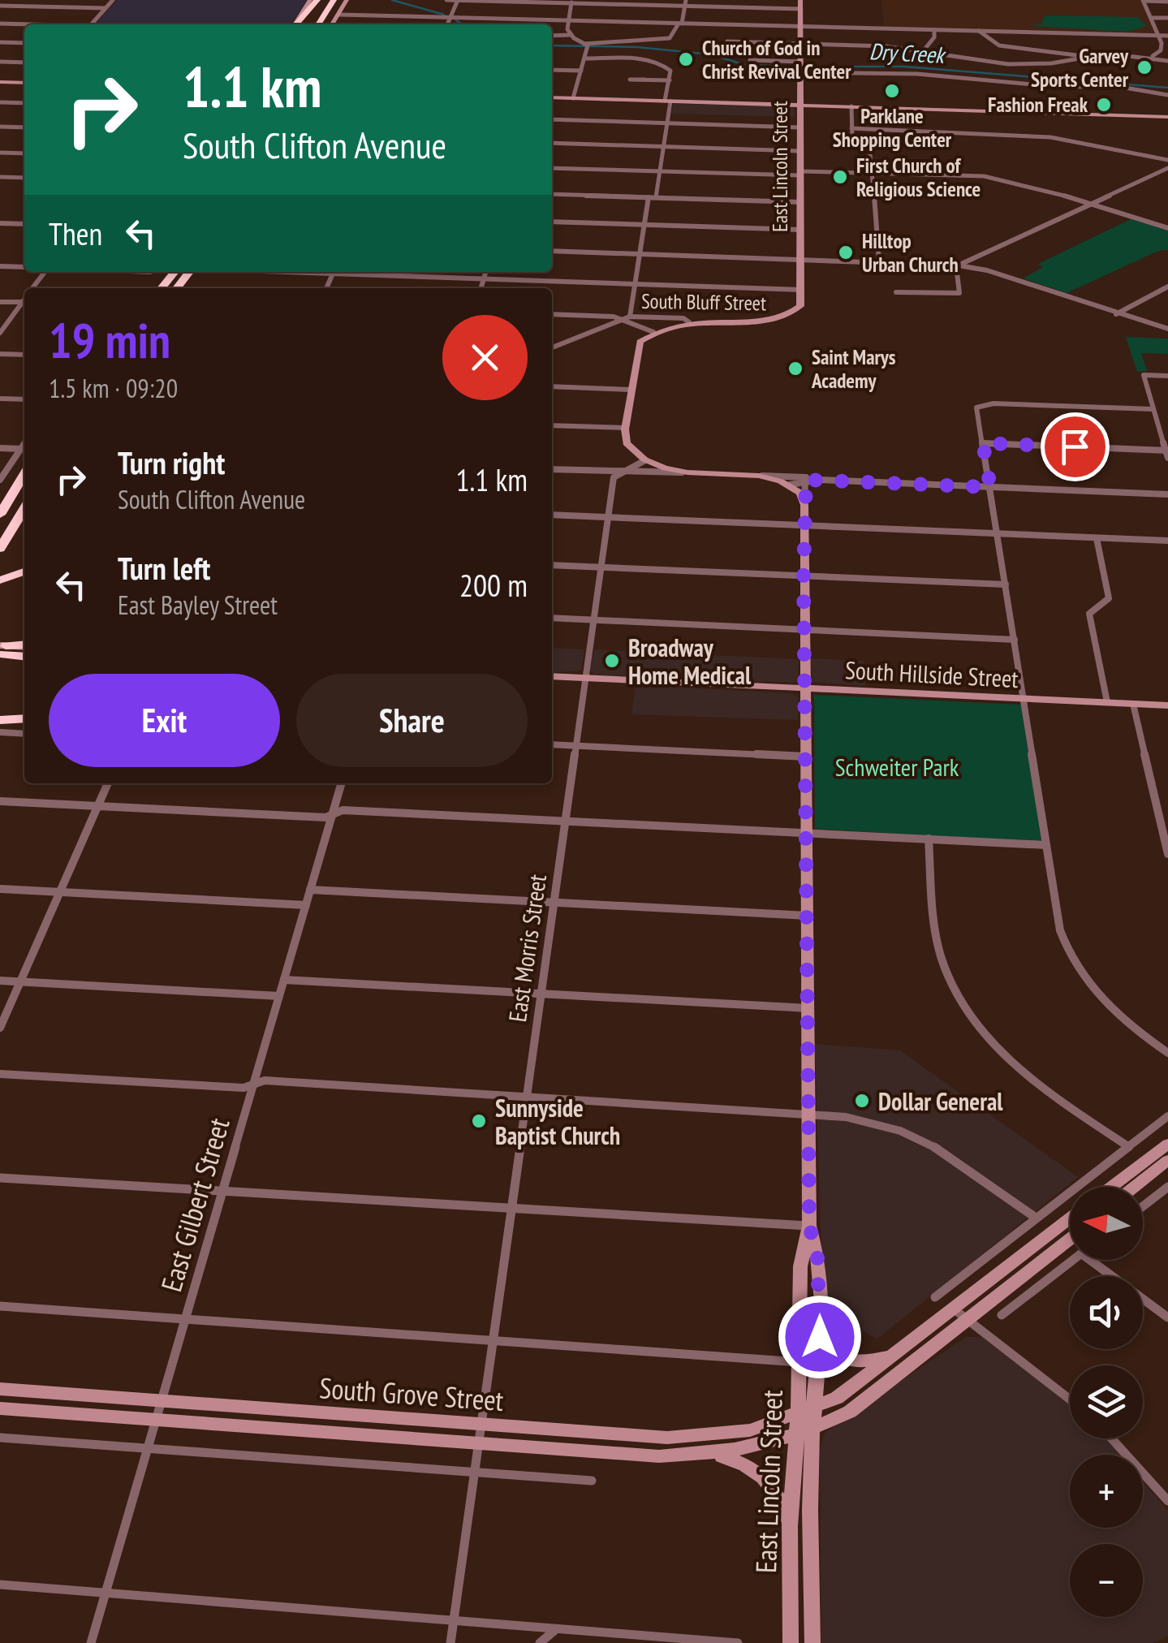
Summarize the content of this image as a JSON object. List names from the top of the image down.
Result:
{
  "streets": {
    "street": [
      "East Lincoln Street",
      "South Bluff Street",
      "South Hillside Street",
      "East Morris Street",
      "East Gilbert Street",
      "South Grove Street"
    ]
  },
  "crossings": [
    ["East Lincoln Street", "South Bluff Street"],
    ["East Lincoln Street", "South Hillside Street"],
    ["East Lincoln Street", "South Grove Street"],
    ["South Hillside Street", "East Morris Street"],
    ["East Morris Street", "South Grove Street"],
    ["East Gilbert Street", "South Grove Street"]
  ],
  "water": ["Dry Creek"],
  "parks": ["Schweiter Park"],
  "places": [
    "Church of God in Christ Revival Center",
    "Garvey Sports Center",
    "Parklane Shopping Center",
    "Fashion Freak",
    "First Church of Religious Science",
    "Hilltop Urban Church",
    "Saint Marys Academy",
    "Broadway Home Medical",
    "Dollar General",
    "Sunnyside Baptist Church"
  ],
  "north": "left",
  "page": {
    "turn": ["1.1 km", "South Clifton Avenue"],
    "then": "Then",
    "heading": ["19 min", "1.5 km · 09:20"],
    "list": [
      {
        "name": "Turn right",
        "note": "South Clifton Avenue",
        "value": "1.1 km"
      },
      {
        "name": "Turn left",
        "note": "East Bayley Street",
        "value": "200 m"
      }
    ],
    "buttons": ["Exit", "Share"],
    "map_buttons": ["+", "−"]
  }
}
